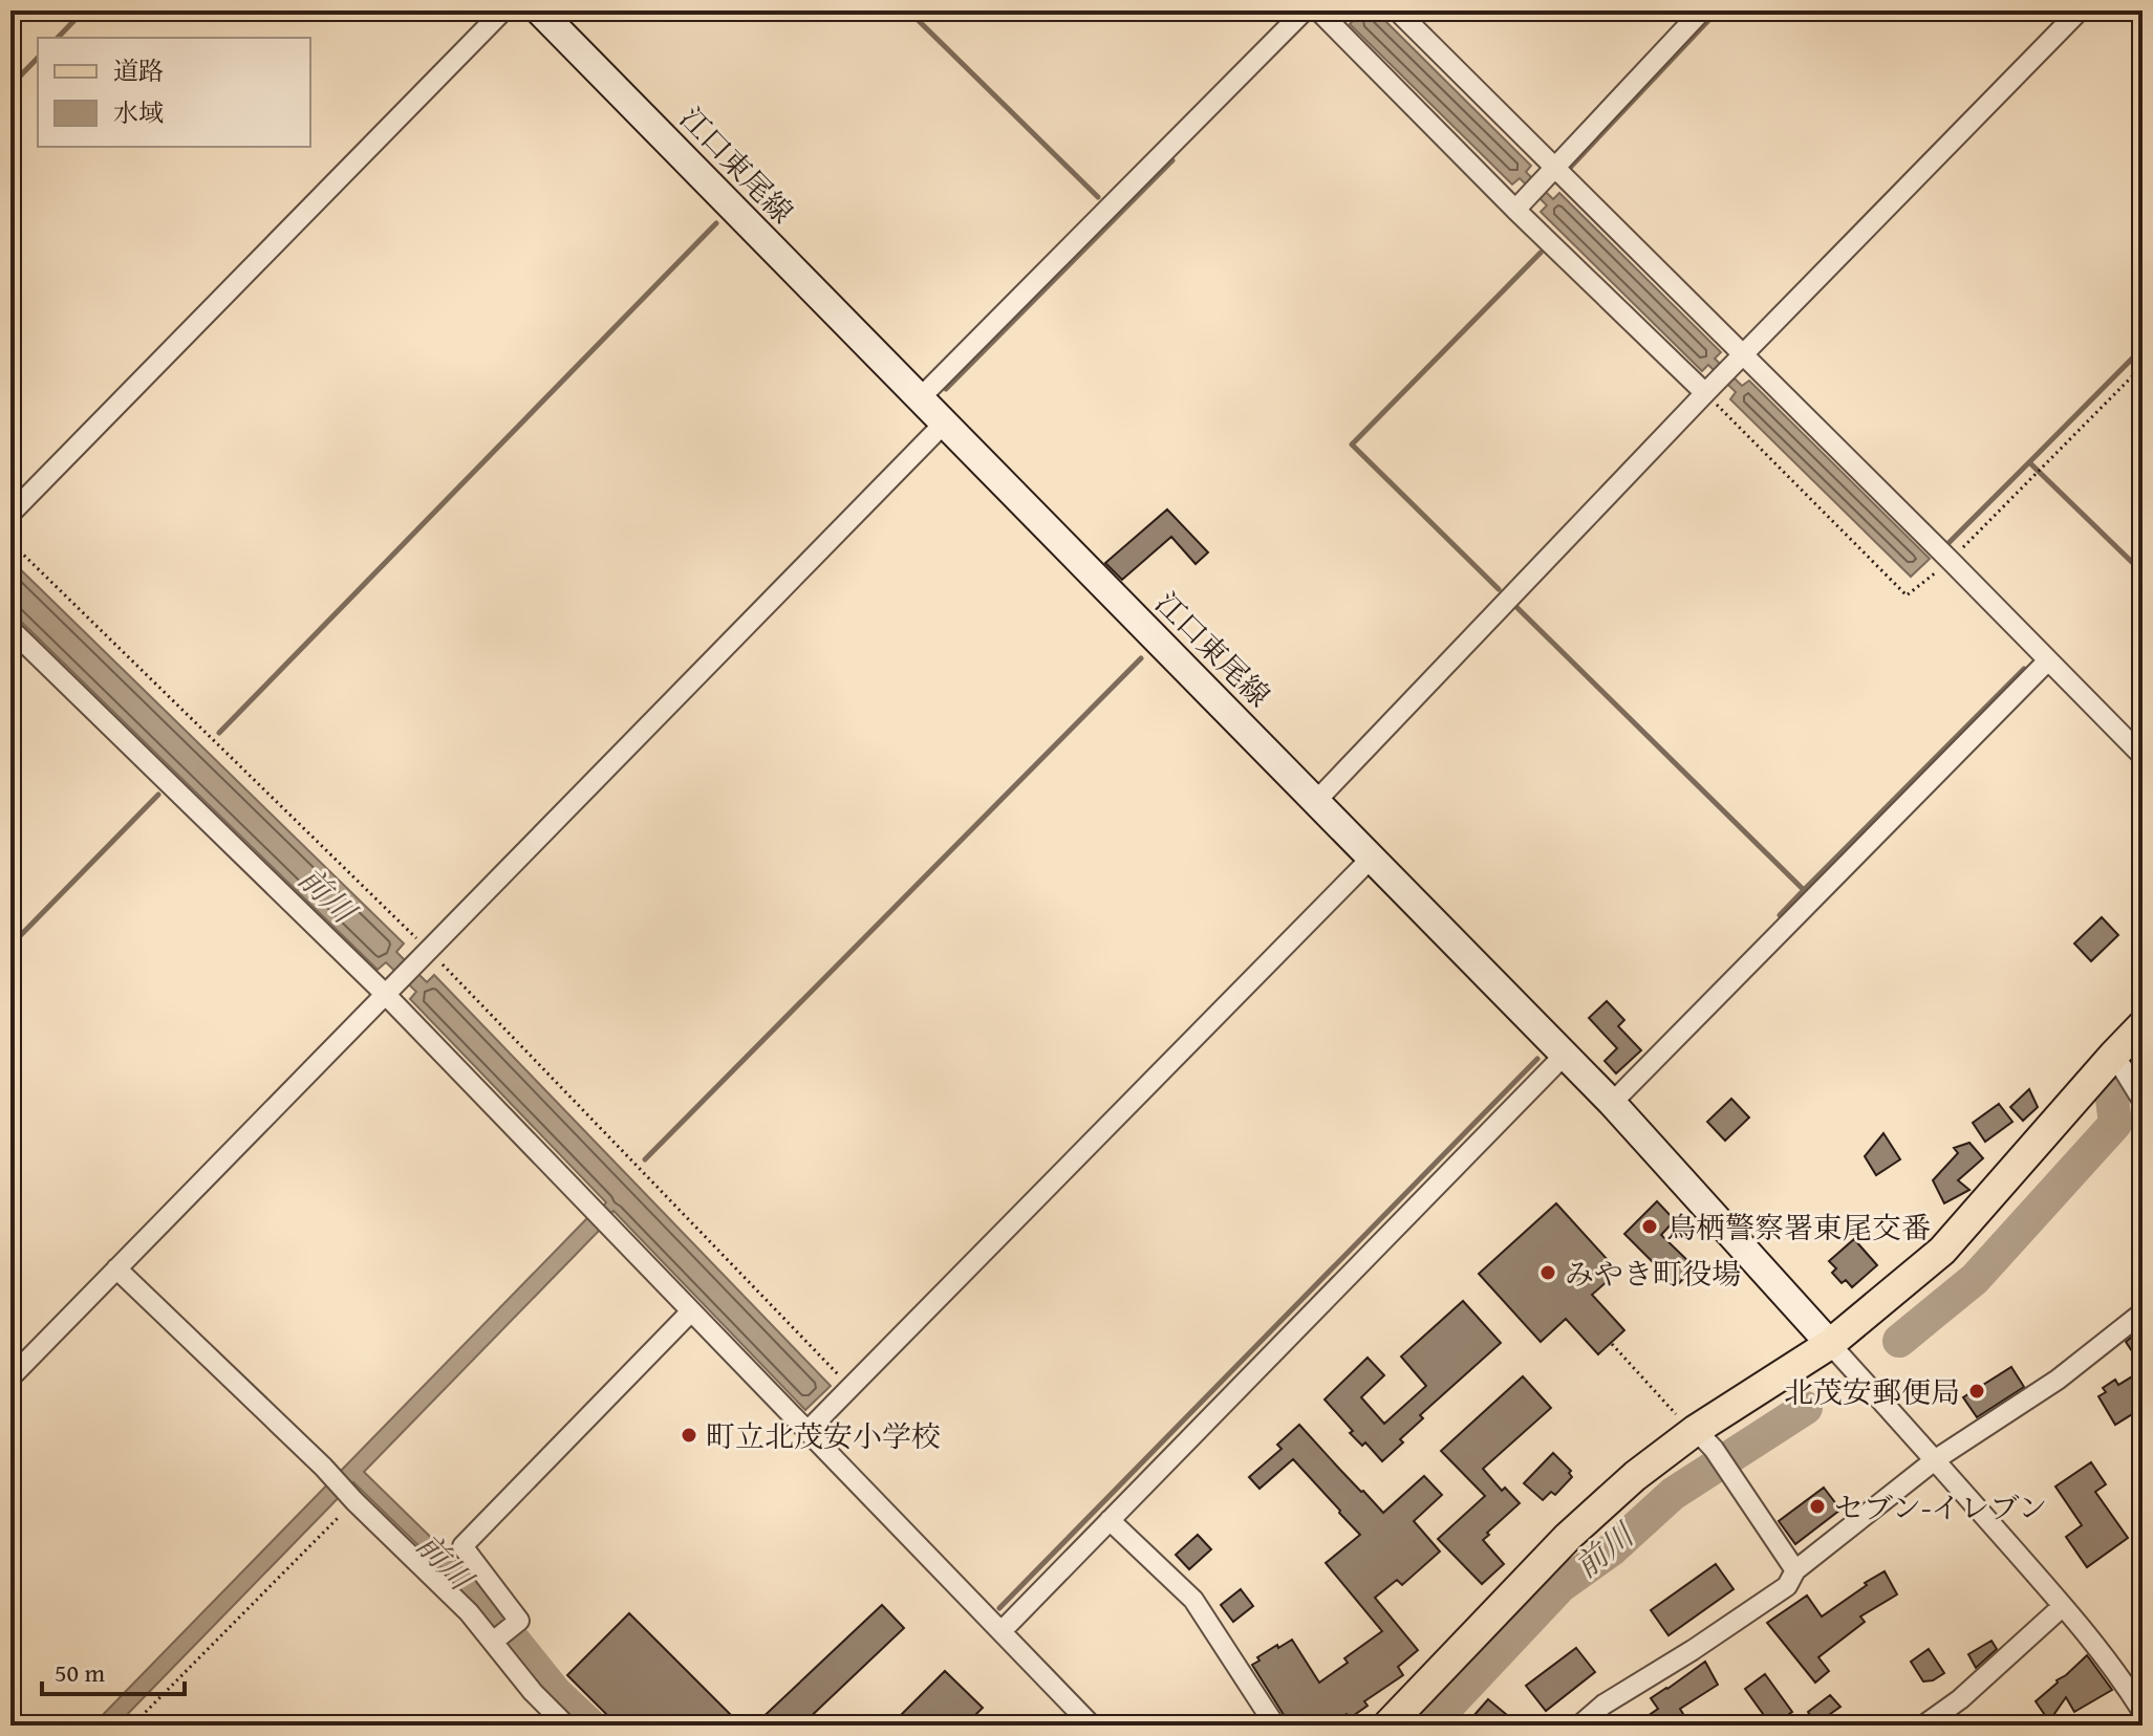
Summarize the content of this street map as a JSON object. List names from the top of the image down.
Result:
{
  "streets": {
    "main road": ["江口東尾線"]
  },
  "water": ["前川"],
  "places": [
    "鳥栖警察署東尾交番",
    "みやき町役場",
    "北茂安郵便局",
    "町立北茂安小学校",
    "セブン-イレブン"
  ],
  "legend": ["道路", "水域"],
  "scale_bar": "50 m"
}
